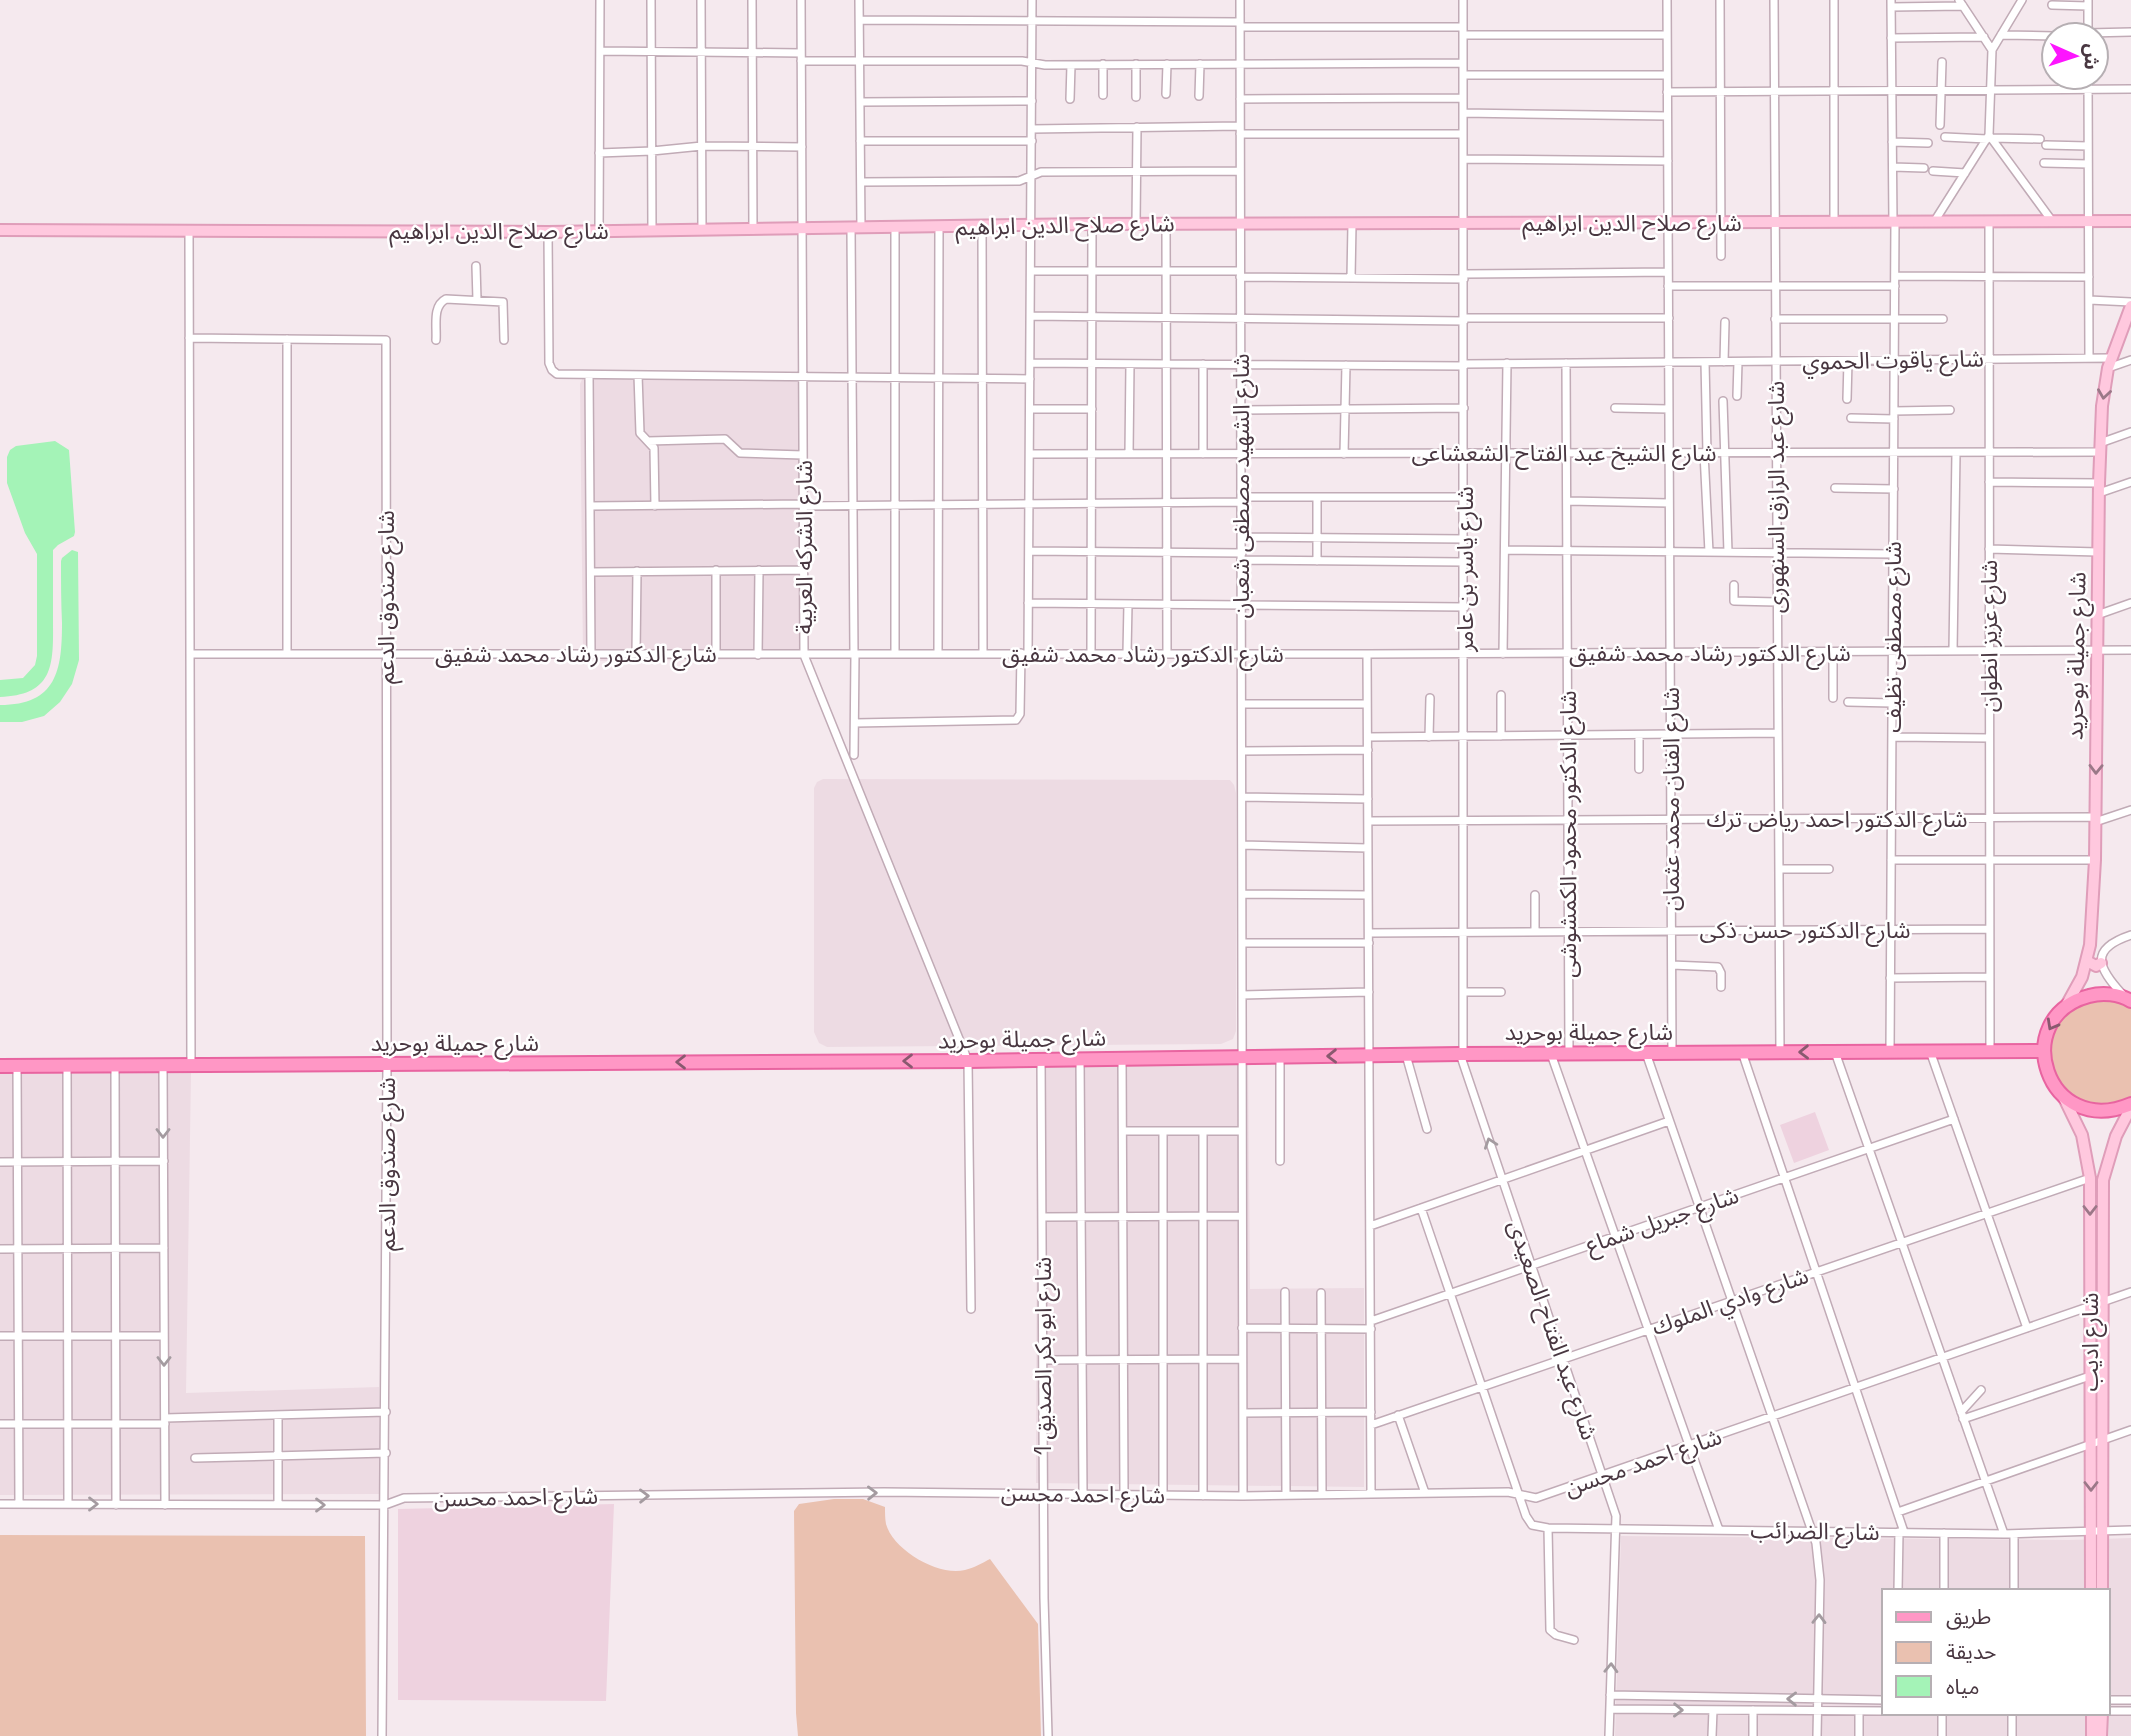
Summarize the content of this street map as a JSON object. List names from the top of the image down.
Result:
{
  "streets": {
    "main road": ["شارع جميلة بوحريد"],
    "street": [
      "شارع صلاح الدين ابراهيم",
      "شارع ياقوت الحموي",
      "شارع الشيخ عبد الفتاح الشعشاعى",
      "شارع الشهيد مصطفى شعبان",
      "شارع عبد الرازق السنهورى",
      "شارع الشركه العربية",
      "شارع ياسر بن عامر",
      "شارع صندوق الدعم",
      "شارع عزيز انطوان",
      "شارع مصطفى نظيف",
      "شارع الدكتور رشاد محمد شفيق",
      "شارع الفنان محمد عثمان",
      "شارع الدكتور احمد رياض ترك",
      "شارع الدكتور محمود الكمشوشى",
      "شارع الدكتور حسن ذكى",
      "شارع جبريل شماع",
      "شارع وادي الملوك",
      "شارع عبد الفتاح الصعيدى",
      "شارع اديب",
      "شارع ابو بكر الصديق 1",
      "شارع احمد محسن",
      "شارع الضرائب"
    ]
  },
  "crossings": [
    ["شارع صلاح الدين ابراهيم", "شارع الشهيد مصطفى شعبان"],
    ["شارع صلاح الدين ابراهيم", "شارع عبد الرازق السنهورى"],
    ["شارع صلاح الدين ابراهيم", "شارع الشركه العربية"],
    ["شارع صلاح الدين ابراهيم", "شارع ياسر بن عامر"],
    ["شارع صلاح الدين ابراهيم", "شارع عزيز انطوان"],
    ["شارع صلاح الدين ابراهيم", "شارع مصطفى نظيف"],
    ["شارع صلاح الدين ابراهيم", "شارع الفنان محمد عثمان"],
    ["شارع ياقوت الحموي", "شارع الشهيد مصطفى شعبان"],
    ["شارع ياقوت الحموي", "شارع عبد الرازق السنهورى"],
    ["شارع ياقوت الحموي", "شارع ياسر بن عامر"],
    ["شارع ياقوت الحموي", "شارع عزيز انطوان"],
    ["شارع ياقوت الحموي", "شارع مصطفى نظيف"],
    ["شارع ياقوت الحموي", "شارع جميلة بوحريد"],
    ["شارع ياقوت الحموي", "شارع الفنان محمد عثمان"],
    ["شارع ياقوت الحموي", "شارع الدكتور محمود الكمشوشى"],
    ["شارع الشيخ عبد الفتاح الشعشاعى", "شارع الشهيد مصطفى شعبان"],
    ["شارع الشيخ عبد الفتاح الشعشاعى", "شارع عبد الرازق السنهورى"],
    ["شارع الشيخ عبد الفتاح الشعشاعى", "شارع ياسر بن عامر"],
    ["شارع الشيخ عبد الفتاح الشعشاعى", "شارع عزيز انطوان"],
    ["شارع الشيخ عبد الفتاح الشعشاعى", "شارع مصطفى نظيف"],
    ["شارع الشيخ عبد الفتاح الشعشاعى", "شارع جميلة بوحريد"],
    ["شارع الشيخ عبد الفتاح الشعشاعى", "شارع الفنان محمد عثمان"],
    ["شارع الشيخ عبد الفتاح الشعشاعى", "شارع الدكتور محمود الكمشوشى"],
    ["شارع الشهيد مصطفى شعبان", "شارع الدكتور رشاد محمد شفيق"],
    ["شارع الشهيد مصطفى شعبان", "شارع جميلة بوحريد"],
    ["شارع الشهيد مصطفى شعبان", "شارع احمد محسن"],
    ["شارع عبد الرازق السنهورى", "شارع الدكتور رشاد محمد شفيق"],
    ["شارع عبد الرازق السنهورى", "شارع جميلة بوحريد"],
    ["شارع عبد الرازق السنهورى", "شارع الدكتور احمد رياض ترك"],
    ["شارع عبد الرازق السنهورى", "شارع الدكتور حسن ذكى"],
    ["شارع الشركه العربية", "شارع الدكتور رشاد محمد شفيق"],
    ["شارع الشركه العربية", "شارع جميلة بوحريد"],
    ["شارع ياسر بن عامر", "شارع الدكتور رشاد محمد شفيق"],
    ["شارع ياسر بن عامر", "شارع جميلة بوحريد"],
    ["شارع ياسر بن عامر", "شارع الدكتور احمد رياض ترك"],
    ["شارع ياسر بن عامر", "شارع الدكتور حسن ذكى"],
    ["شارع ياسر بن عامر", "شارع عبد الفتاح الصعيدى"],
    ["شارع صندوق الدعم", "شارع الدكتور رشاد محمد شفيق"],
    ["شارع صندوق الدعم", "شارع جميلة بوحريد"],
    ["شارع صندوق الدعم", "شارع احمد محسن"],
    ["شارع عزيز انطوان", "شارع الدكتور رشاد محمد شفيق"],
    ["شارع عزيز انطوان", "شارع جميلة بوحريد"],
    ["شارع عزيز انطوان", "شارع الدكتور احمد رياض ترك"],
    ["شارع عزيز انطوان", "شارع الدكتور حسن ذكى"],
    ["شارع مصطفى نظيف", "شارع الدكتور رشاد محمد شفيق"],
    ["شارع مصطفى نظيف", "شارع جميلة بوحريد"],
    ["شارع مصطفى نظيف", "شارع الدكتور احمد رياض ترك"],
    ["شارع مصطفى نظيف", "شارع الدكتور حسن ذكى"],
    ["شارع الدكتور رشاد محمد شفيق", "شارع جميلة بوحريد"],
    ["شارع الدكتور رشاد محمد شفيق", "شارع الفنان محمد عثمان"],
    ["شارع الدكتور رشاد محمد شفيق", "شارع الدكتور محمود الكمشوشى"],
    ["شارع جميلة بوحريد", "شارع الفنان محمد عثمان"],
    ["شارع جميلة بوحريد", "شارع الدكتور احمد رياض ترك"],
    ["شارع جميلة بوحريد", "شارع الدكتور محمود الكمشوشى"],
    ["شارع جميلة بوحريد", "شارع عبد الفتاح الصعيدى"],
    ["شارع جميلة بوحريد", "شارع ابو بكر الصديق 1"],
    ["شارع الفنان محمد عثمان", "شارع الدكتور احمد رياض ترك"],
    ["شارع الفنان محمد عثمان", "شارع الدكتور حسن ذكى"],
    ["شارع الدكتور احمد رياض ترك", "شارع الدكتور محمود الكمشوشى"],
    ["شارع الدكتور محمود الكمشوشى", "شارع الدكتور حسن ذكى"],
    ["شارع جبريل شماع", "شارع عبد الفتاح الصعيدى"],
    ["شارع وادي الملوك", "شارع عبد الفتاح الصعيدى"],
    ["شارع وادي الملوك", "شارع اديب"],
    ["شارع عبد الفتاح الصعيدى", "شارع احمد محسن"],
    ["شارع عبد الفتاح الصعيدى", "شارع الضرائب"],
    ["شارع اديب", "شارع احمد محسن"],
    ["شارع اديب", "شارع الضرائب"],
    ["شارع ابو بكر الصديق 1", "شارع احمد محسن"]
  ],
  "one_way": ["شارع عبد الفتاح الصعيدى", "شارع احمد محسن"],
  "legend": ["طريق", "حديقة", "مياه"],
  "north": "right"
}
